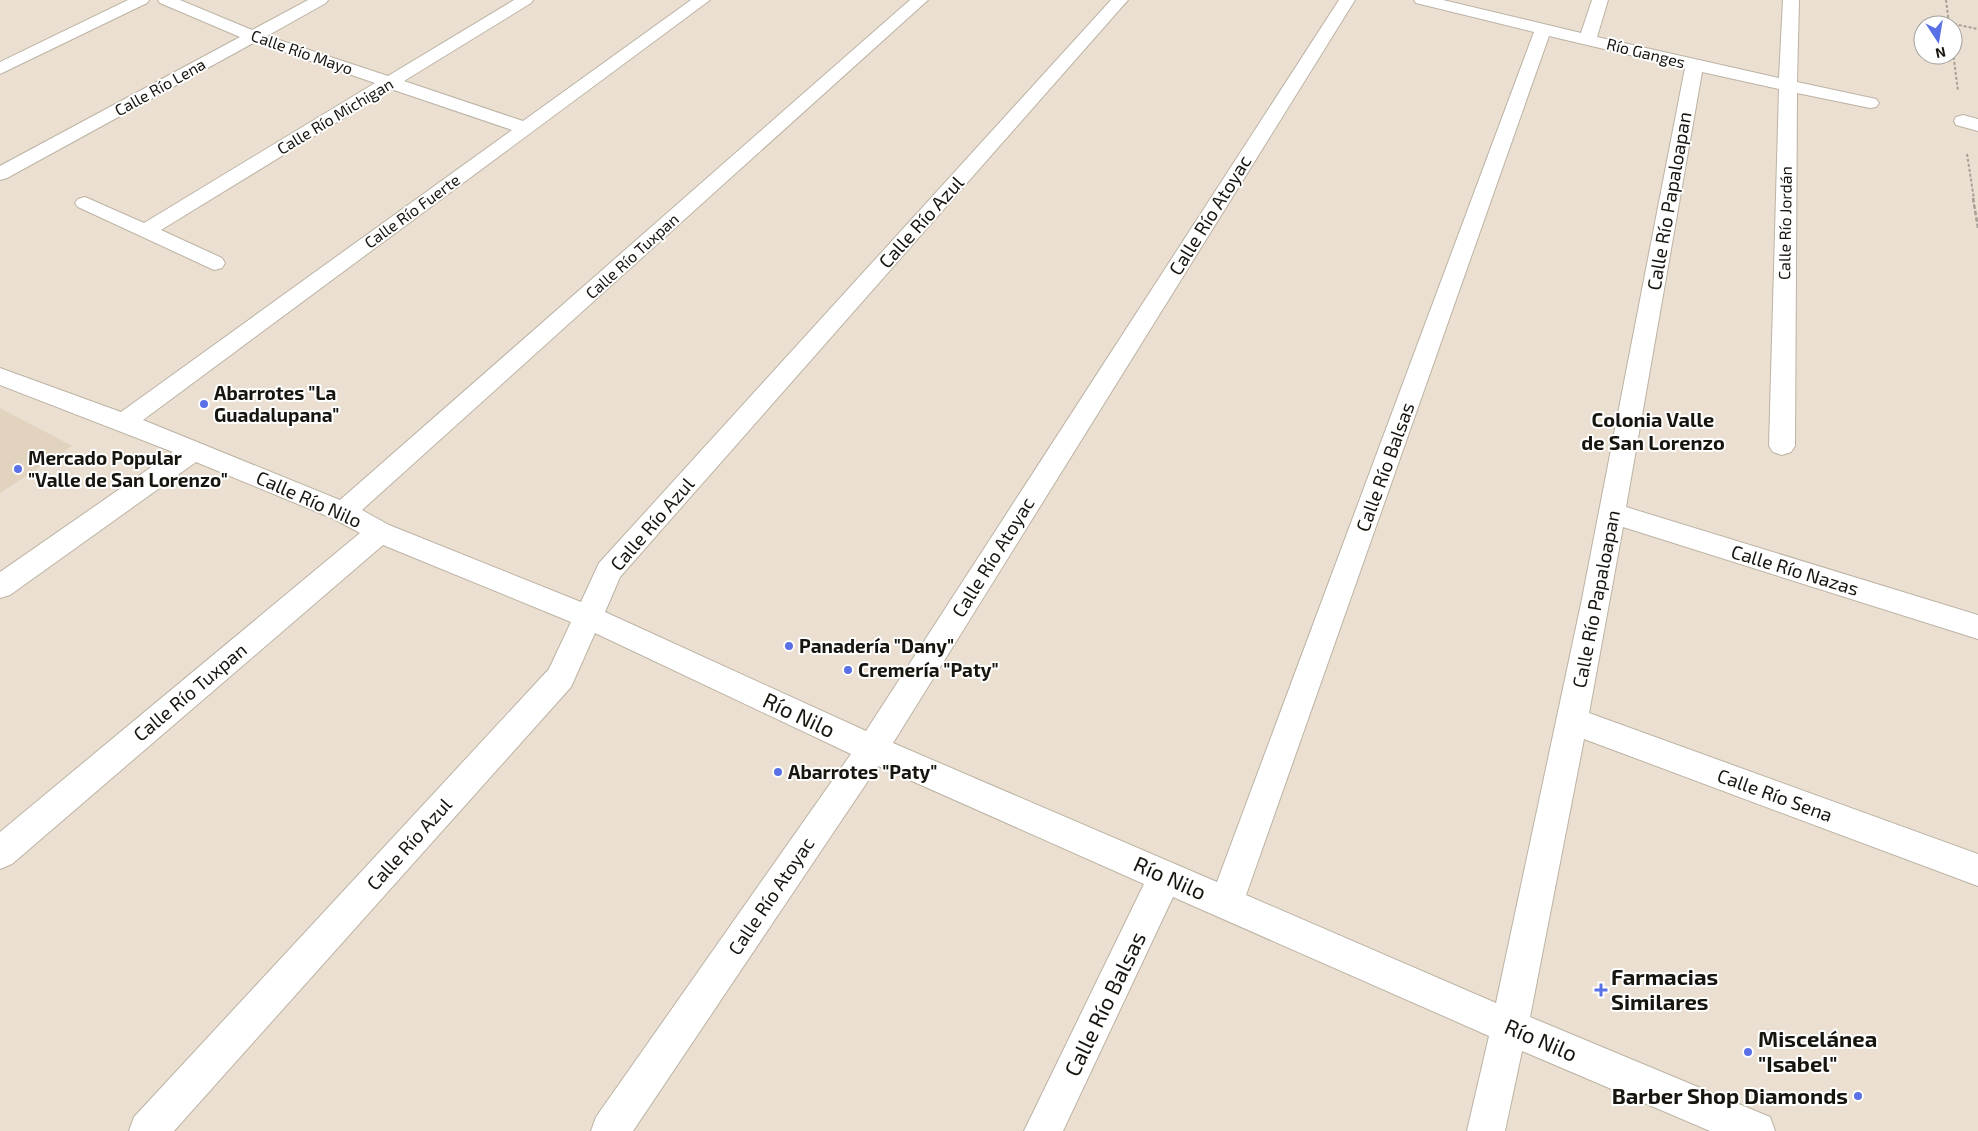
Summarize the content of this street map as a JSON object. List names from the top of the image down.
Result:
{
  "streets": {
    "street": [
      "Calle Río Mayo",
      "Río Ganges",
      "Calle Río Lena",
      "Calle Río Michigan",
      "Calle Río Papaloapan",
      "Calle Río Fuerte",
      "Calle Río Atoyac",
      "Calle Río Azul",
      "Calle Río Jordán",
      "Calle Río Tuxpan",
      "Calle Río Balsas",
      "Calle Río Nilo",
      "Calle Río Nazas",
      "Río Nilo",
      "Calle Río Sena"
    ]
  },
  "crossings": [
    ["Calle Río Mayo", "Calle Río Lena"],
    ["Calle Río Mayo", "Calle Río Michigan"],
    ["Calle Río Mayo", "Calle Río Fuerte"],
    ["Río Ganges", "Calle Río Papaloapan"],
    ["Río Ganges", "Calle Río Jordán"],
    ["Río Ganges", "Calle Río Balsas"],
    ["Calle Río Papaloapan", "Calle Río Nazas"],
    ["Calle Río Papaloapan", "Río Nilo"],
    ["Calle Río Papaloapan", "Calle Río Sena"],
    ["Calle Río Fuerte", "Calle Río Nilo"],
    ["Calle Río Atoyac", "Río Nilo"],
    ["Calle Río Azul", "Calle Río Nilo"],
    ["Calle Río Azul", "Río Nilo"],
    ["Calle Río Tuxpan", "Calle Río Nilo"],
    ["Calle Río Balsas", "Río Nilo"],
    ["Calle Río Nilo", "Río Nilo"]
  ],
  "districts": ["Colonia Valle de San Lorenzo"],
  "places": {
    "other": [
      "Abarrotes \"La Guadalupana\"",
      "Mercado Popular \"Valle de San Lorenzo\"",
      "Panadería \"Dany\"",
      "Cremería \"Paty\"",
      "Abarrotes \"Paty\"",
      "Miscelánea \"Isabel\"",
      "Barber Shop Diamonds"
    ],
    "health": ["Farmacias Similares"]
  },
  "north": "bottom"
}
